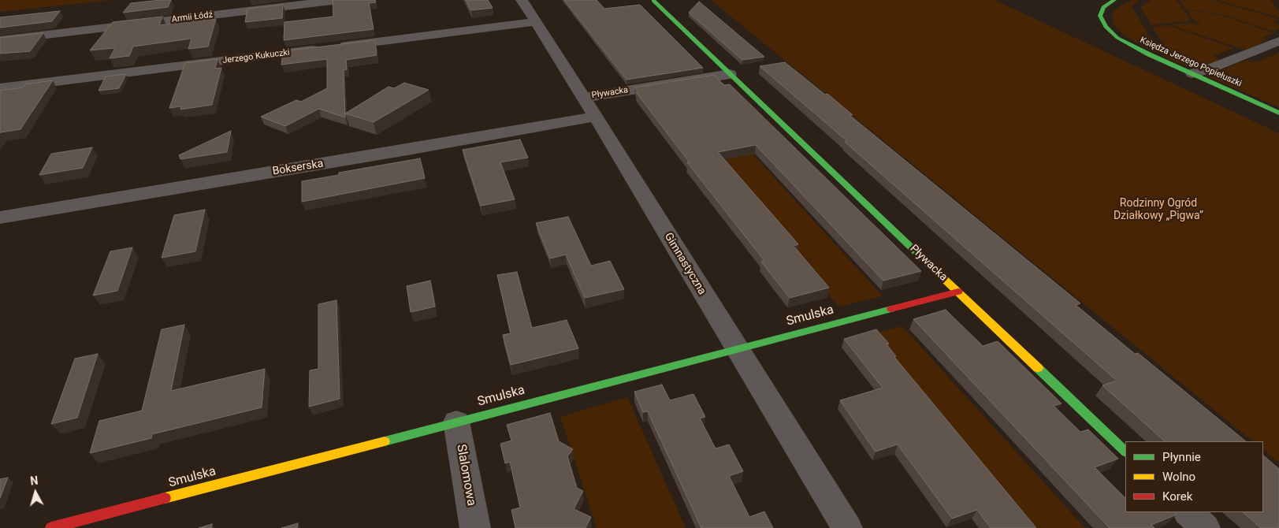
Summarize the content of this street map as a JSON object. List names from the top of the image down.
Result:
{
  "streets": {
    "street": [
      "Armii Łódź",
      "Jerzego Kukuczki",
      "Księdza Jerzego Popiełuszki",
      "Pływacka",
      "Bokserska",
      "Gimnastyczna",
      "Smulska",
      "Slalomowa"
    ]
  },
  "crossings": [
    ["Jerzego Kukuczki", "Gimnastyczna"],
    ["Pływacka", "Gimnastyczna"],
    ["Pływacka", "Smulska"],
    ["Bokserska", "Gimnastyczna"],
    ["Gimnastyczna", "Smulska"],
    ["Smulska", "Slalomowa"]
  ],
  "parks": ["Rodzinny Ogród Działkowy „Pigwa”"],
  "legend": ["Płynnie", "Wolno", "Korek"],
  "north": "top"
}
